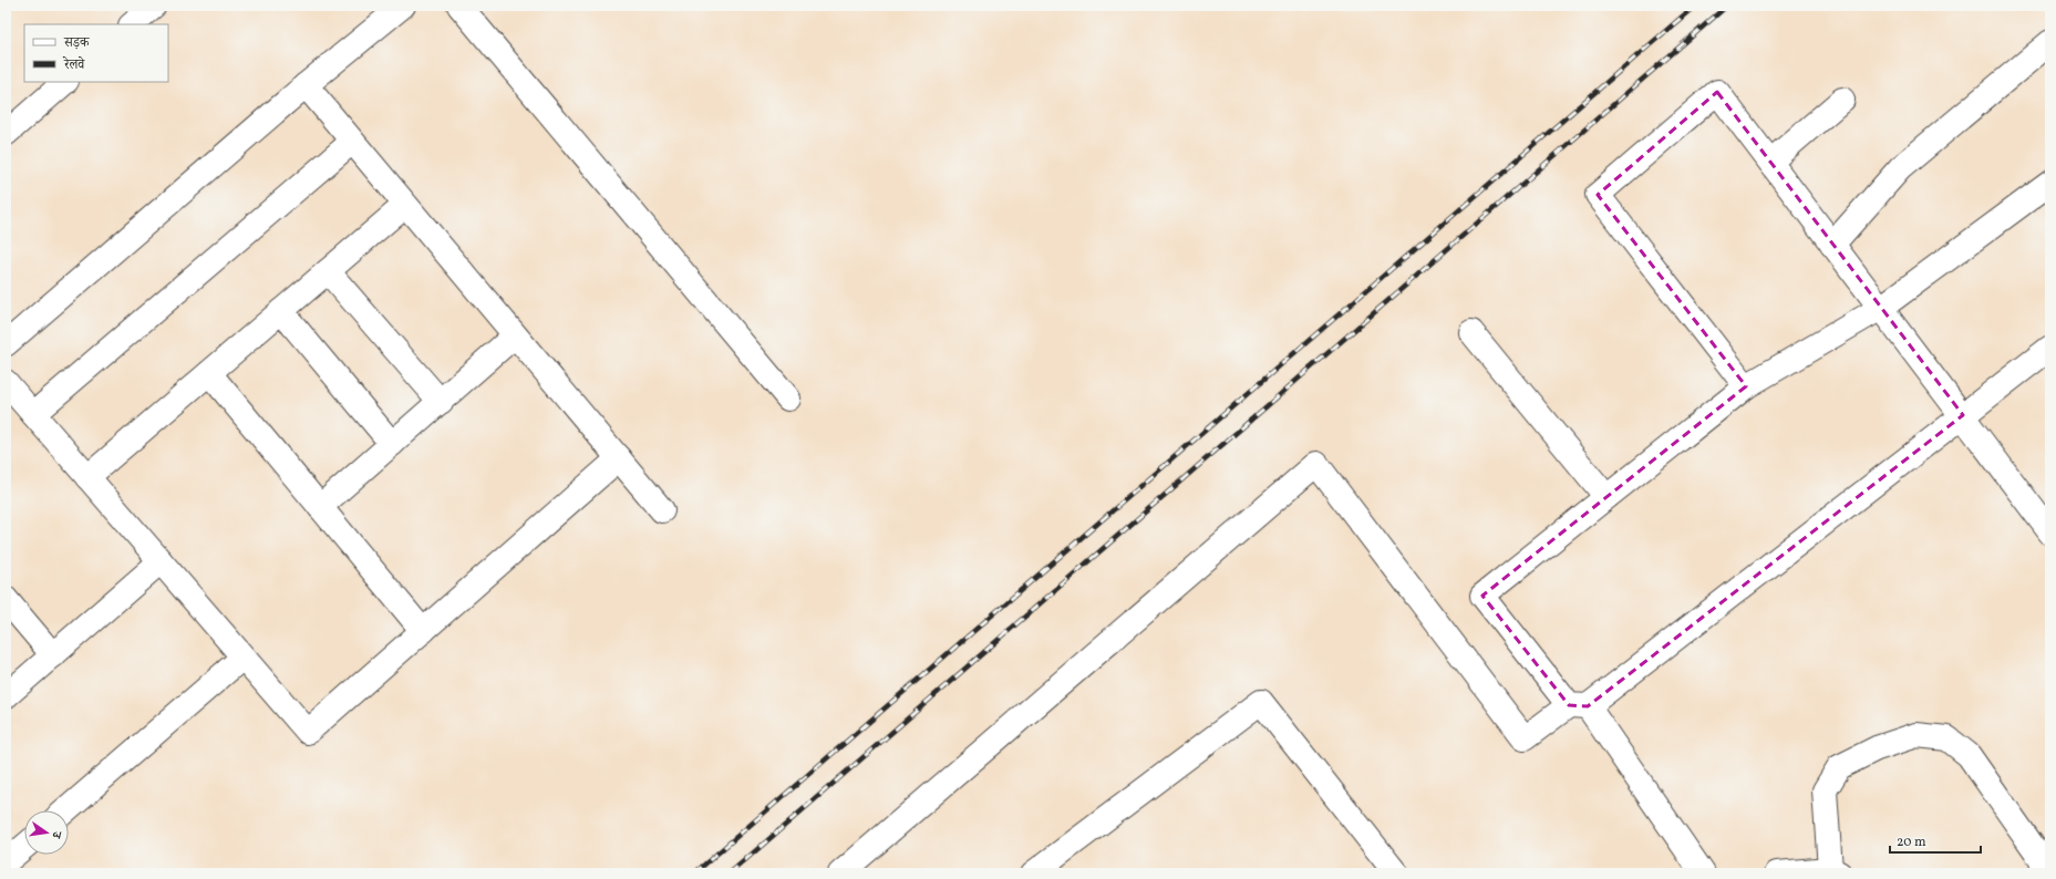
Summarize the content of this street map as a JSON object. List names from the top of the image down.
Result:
{
  "legend": ["सड़क", "रेलवे"],
  "scale_bar": "20 m",
  "north": "right"
}
